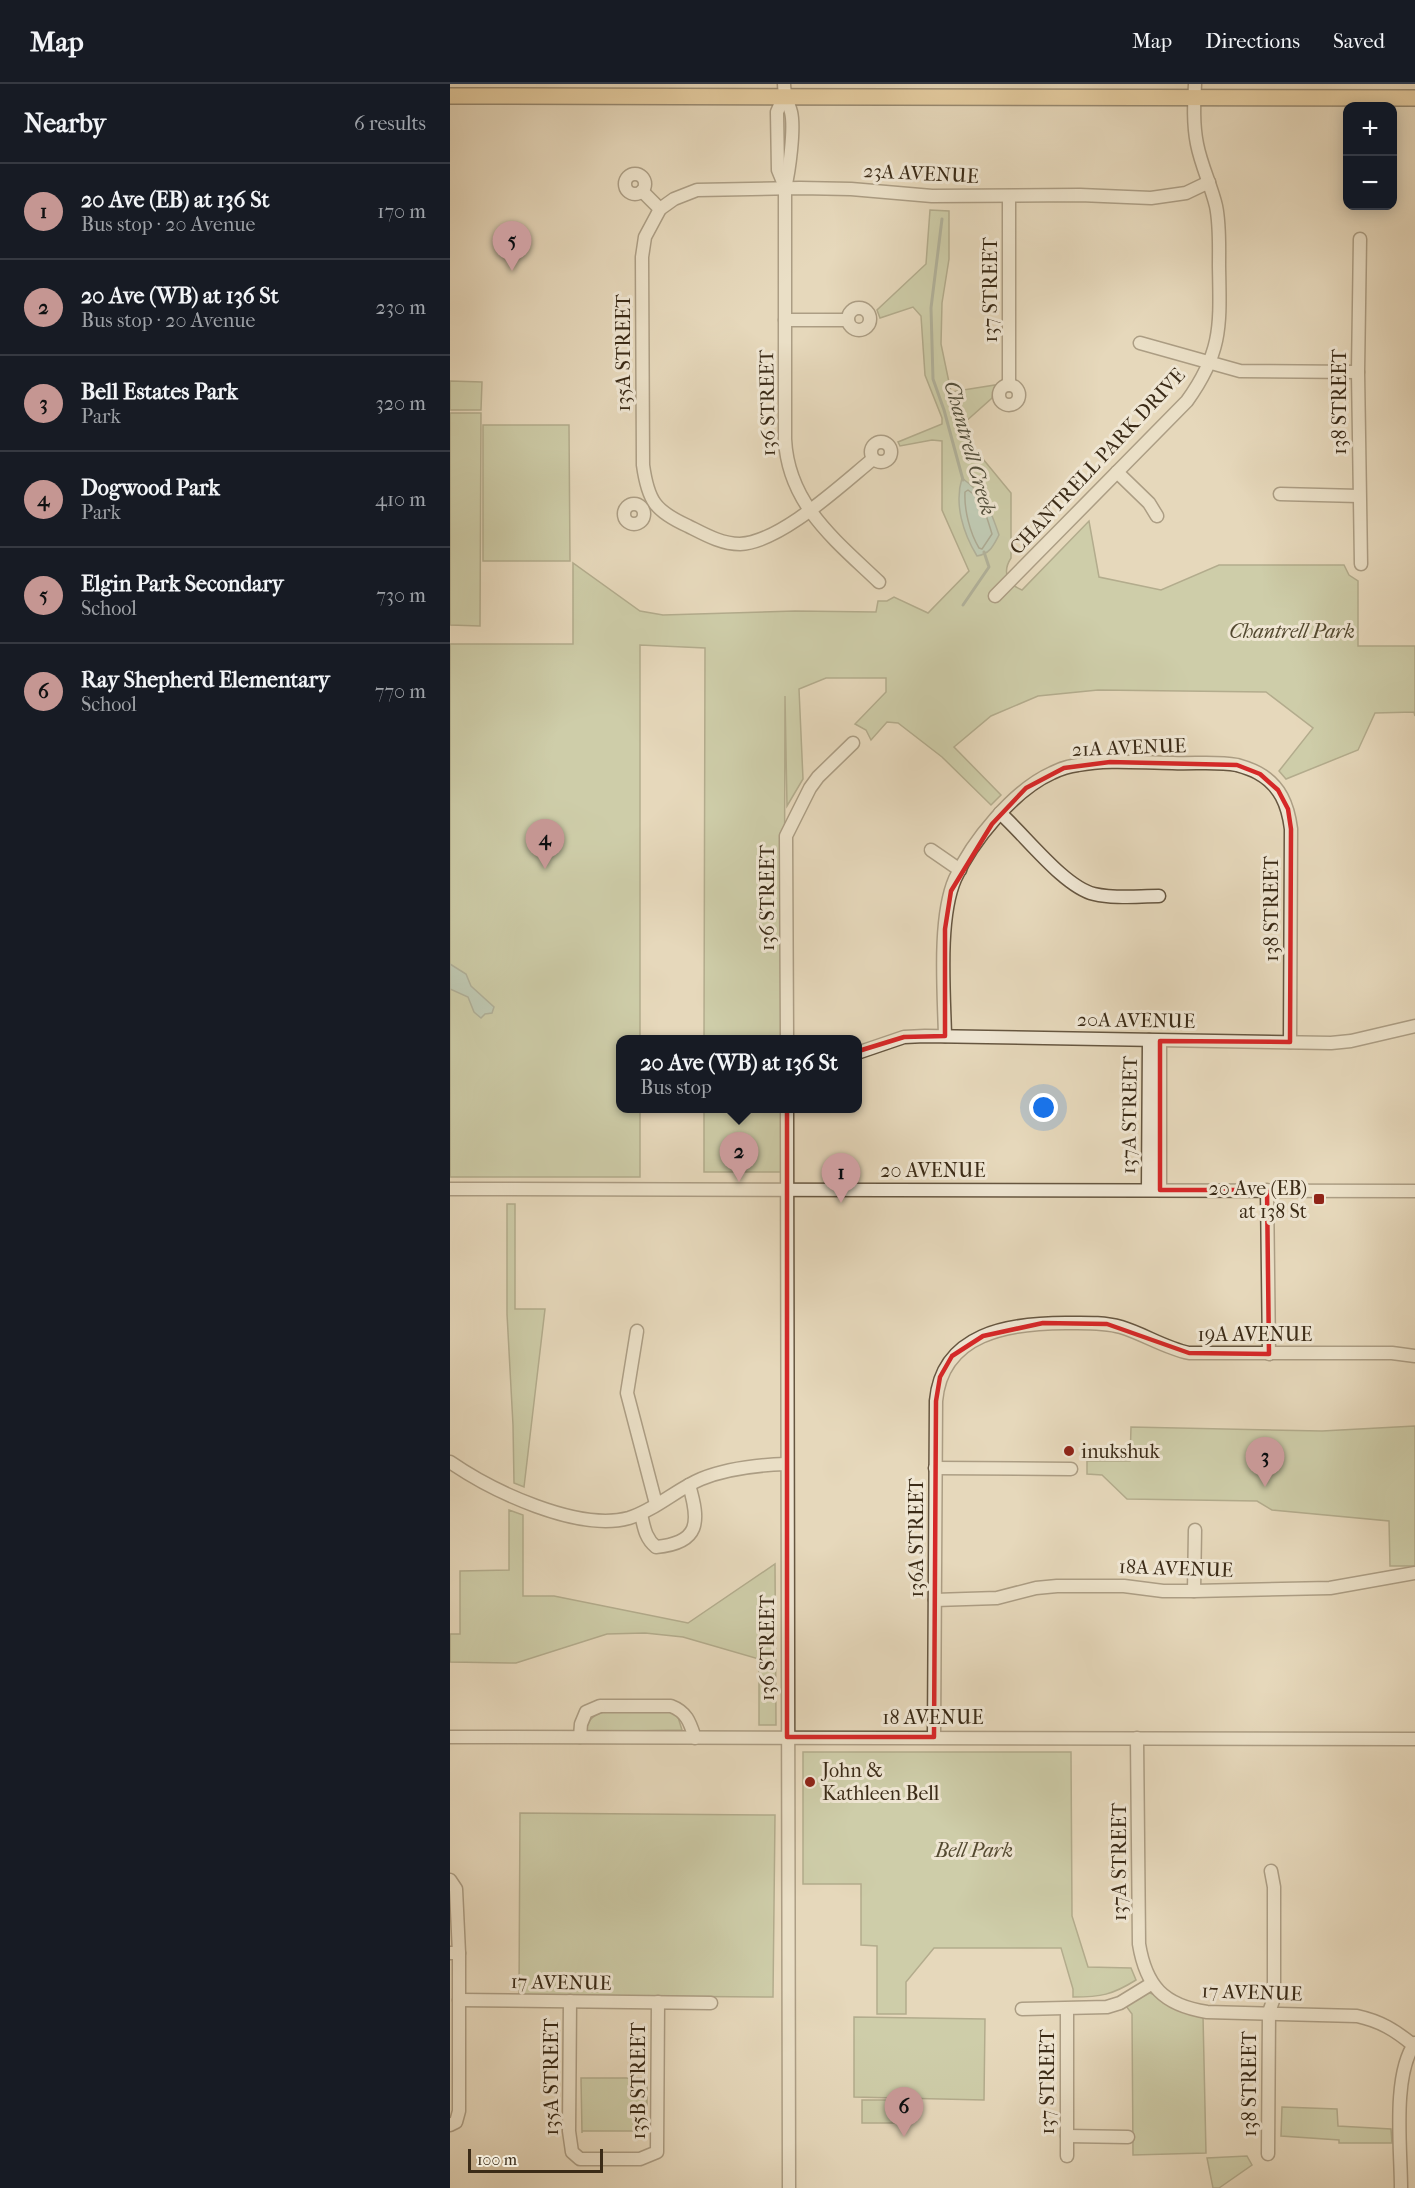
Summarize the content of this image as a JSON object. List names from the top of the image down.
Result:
{
  "streets": {
    "street": [
      "23A AVENUE",
      "137 STREET",
      "135A STREET",
      "138 STREET",
      "136 STREET",
      "CHANTRELL PARK DRIVE",
      "21A AVENUE",
      "20A AVENUE",
      "137A STREET",
      "20 AVENUE",
      "19A AVENUE",
      "136A STREET",
      "18A AVENUE",
      "18 AVENUE",
      "17 AVENUE",
      "135B STREET"
    ]
  },
  "crossings": [
    ["23A AVENUE", "137 STREET"],
    ["23A AVENUE", "135A STREET"],
    ["23A AVENUE", "136 STREET"],
    ["23A AVENUE", "CHANTRELL PARK DRIVE"],
    ["135A STREET", "136 STREET"],
    ["135A STREET", "17 AVENUE"],
    ["135A STREET", "135B STREET"],
    ["138 STREET", "21A AVENUE"],
    ["138 STREET", "20A AVENUE"],
    ["138 STREET", "17 AVENUE"],
    ["136 STREET", "20 AVENUE"],
    ["136 STREET", "18 AVENUE"],
    ["20A AVENUE", "137A STREET"],
    ["137A STREET", "20 AVENUE"],
    ["137A STREET", "18 AVENUE"],
    ["137A STREET", "17 AVENUE"],
    ["19A AVENUE", "136A STREET"],
    ["136A STREET", "18A AVENUE"],
    ["136A STREET", "18 AVENUE"],
    ["17 AVENUE", "135B STREET"]
  ],
  "water": ["Chantrell Creek"],
  "parks": ["Chantrell Park", "Bell Park"],
  "places": {
    "transit": ["20 Ave (EB) at 138 St"],
    "other": ["inukshuk", "John & Kathleen Bell"]
  },
  "scale_bar": "100 m",
  "page": {
    "header": "Map",
    "nav": ["Map", "Directions", "Saved"],
    "heading": ["Nearby", "6 results"],
    "map_buttons": ["+", "−"],
    "list": [
      {
        "mark": "1",
        "name": "20 Ave (EB) at 136 St",
        "note": "Bus stop · 20 Avenue",
        "value": "170 m"
      },
      {
        "mark": "2",
        "name": "20 Ave (WB) at 136 St",
        "note": "Bus stop · 20 Avenue",
        "value": "230 m"
      },
      {
        "mark": "3",
        "name": "Bell Estates Park",
        "note": "Park",
        "value": "320 m"
      },
      {
        "mark": "4",
        "name": "Dogwood Park",
        "note": "Park",
        "value": "410 m"
      },
      {
        "mark": "5",
        "name": "Elgin Park Secondary",
        "note": "School",
        "value": "730 m"
      },
      {
        "mark": "6",
        "name": "Ray Shepherd Elementary",
        "note": "School",
        "value": "770 m"
      }
    ],
    "pins": [
      "5",
      "4",
      "2",
      "1",
      "3",
      "6"
    ],
    "popup": ["20 Ave (WB) at 136 St", "Bus stop"],
    "scale": "100 m"
  }
}
